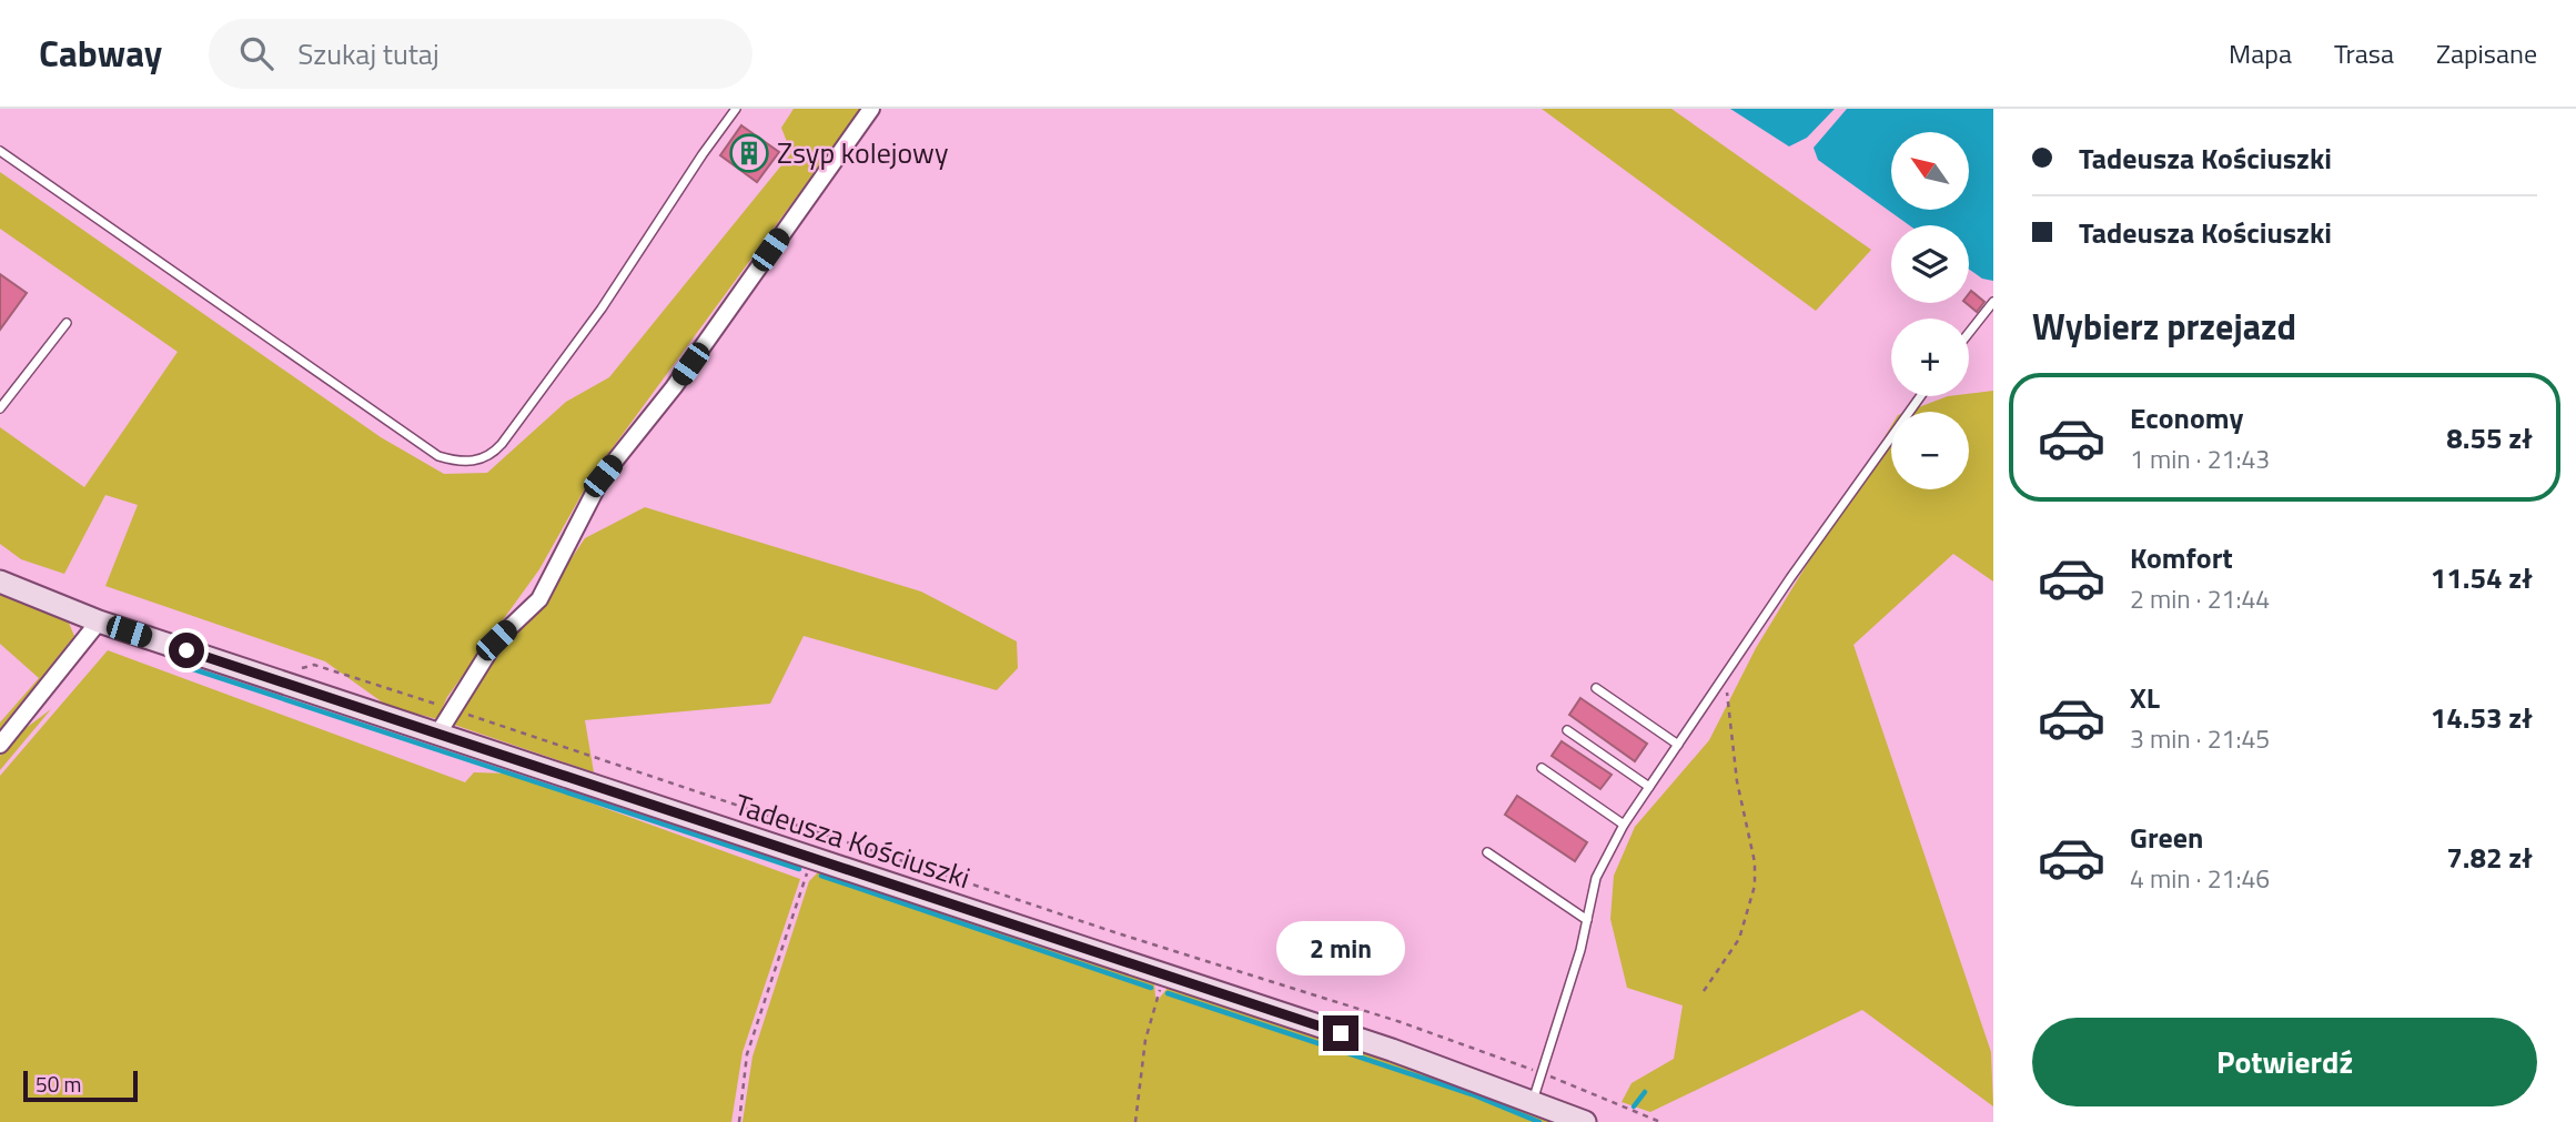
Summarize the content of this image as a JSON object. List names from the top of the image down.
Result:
{
  "streets": {
    "main road": ["Tadeusza Kościuszki"]
  },
  "places": {
    "building": ["Zsyp kolejowy"]
  },
  "scale_bar": "50 m",
  "north": "top left",
  "page": {
    "header": "Cabway",
    "search": "Szukaj tutaj",
    "nav": ["Mapa", "Trasa", "Zapisane"],
    "banner": ["Tadeusza Kościuszki", "Tadeusza Kościuszki"],
    "map_buttons": ["+", "−"],
    "heading": "Wybierz przejazd",
    "list": [
      {
        "name": "Economy",
        "note": "1 min · 21:43",
        "value": "8.55 zł"
      },
      {
        "name": "Komfort",
        "note": "2 min · 21:44",
        "value": "11.54 zł"
      },
      {
        "name": "XL",
        "note": "3 min · 21:45",
        "value": "14.53 zł"
      },
      {
        "name": "Green",
        "note": "4 min · 21:46",
        "value": "7.82 zł"
      }
    ],
    "bubble": "2 min",
    "buttons": "Potwierdź",
    "scale": "50 m"
  }
}
